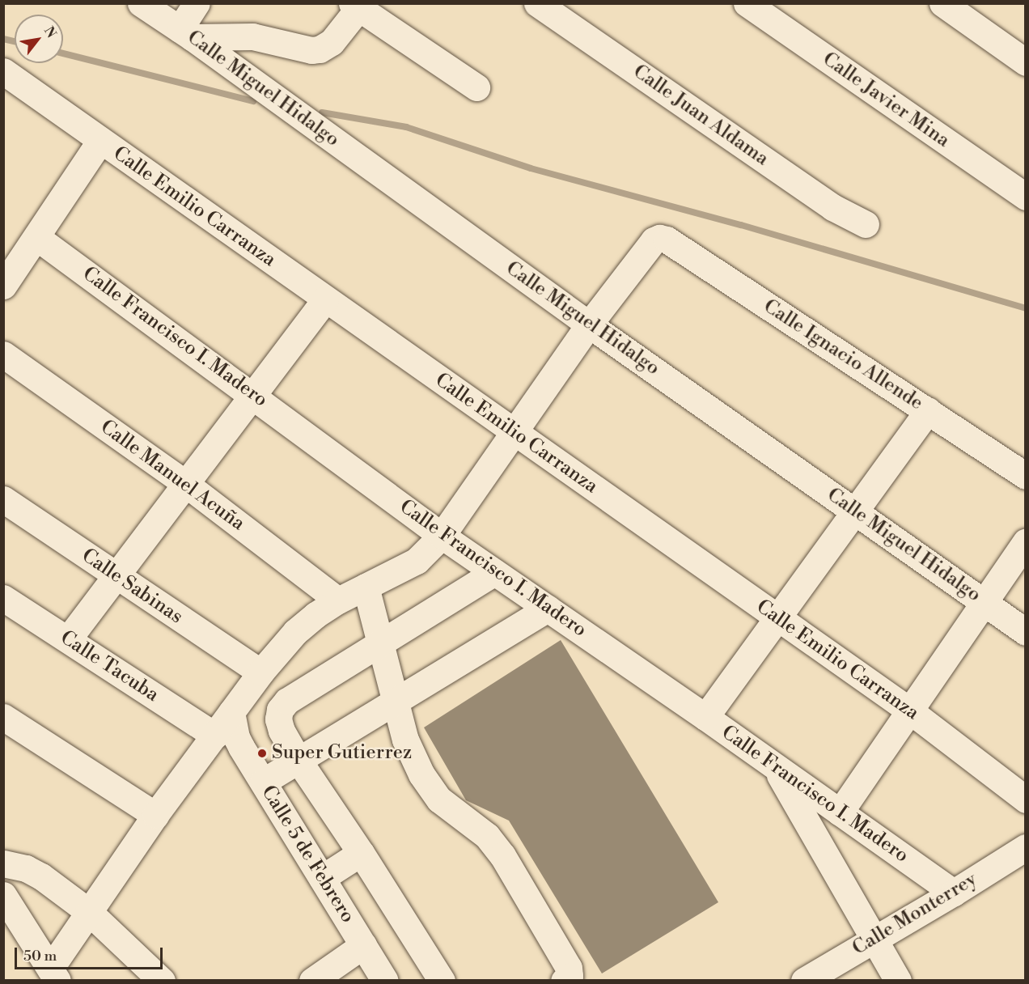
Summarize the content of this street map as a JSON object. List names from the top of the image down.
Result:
{
  "streets": {
    "street": [
      "Calle Miguel Hidalgo",
      "Calle Javier Mina",
      "Calle Juan Aldama",
      "Calle Emilio Carranza",
      "Calle Francisco I. Madero",
      "Calle Ignacio Allende",
      "Calle Manuel Acuña",
      "Calle Sabinas",
      "Calle Tacuba",
      "Calle 5 de Febrero",
      "Calle Monterrey"
    ]
  },
  "crossings": [
    ["Calle Miguel Hidalgo", "Calle Ignacio Allende"],
    ["Calle Francisco I. Madero", "Calle Monterrey"],
    ["Calle Tacuba", "Calle 5 de Febrero"]
  ],
  "places": ["Super Gutierrez"],
  "scale_bar": "50 m",
  "north": "top right"
}
